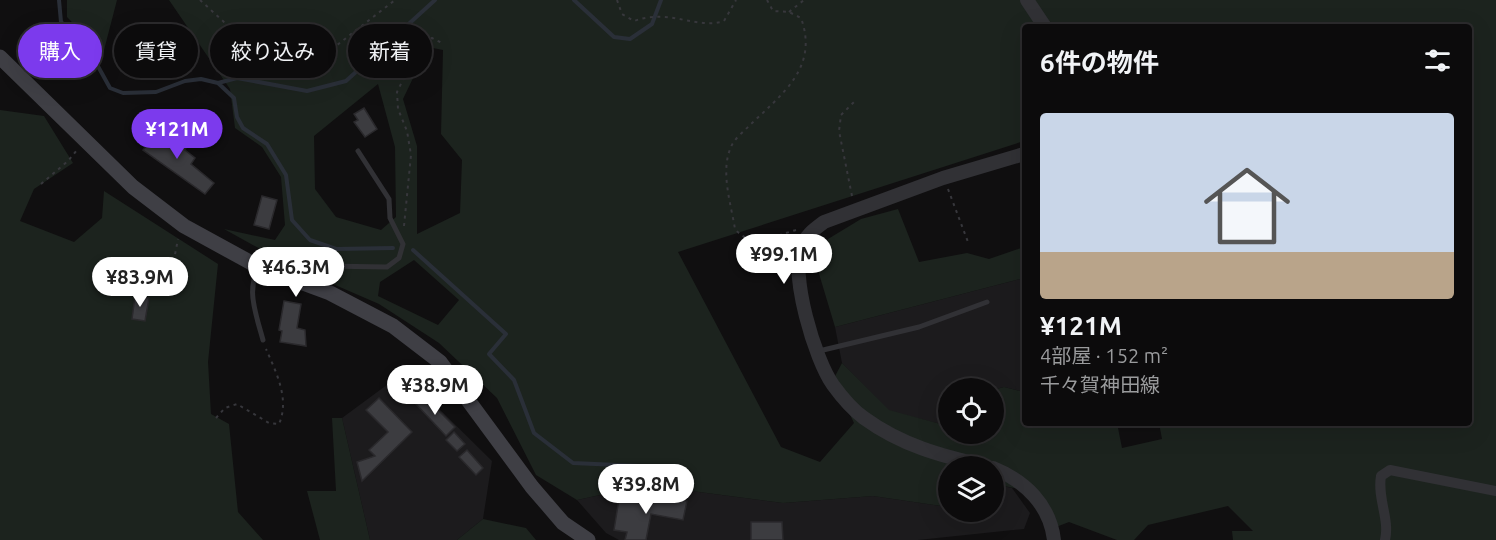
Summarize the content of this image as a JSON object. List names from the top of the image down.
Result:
{
  "page": {
    "chip": [
      "購入",
      "賃貸",
      "絞り込み",
      "新着"
    ],
    "heading": "6件の物件",
    "list": [
      {
        "name": "¥121M",
        "note": "4部屋 · 152 m² · 千々賀神田線"
      }
    ],
    "price": [
      "¥121M",
      "¥99.1M",
      "¥46.3M",
      "¥83.9M",
      "¥38.9M",
      "¥39.8M"
    ]
  }
}
